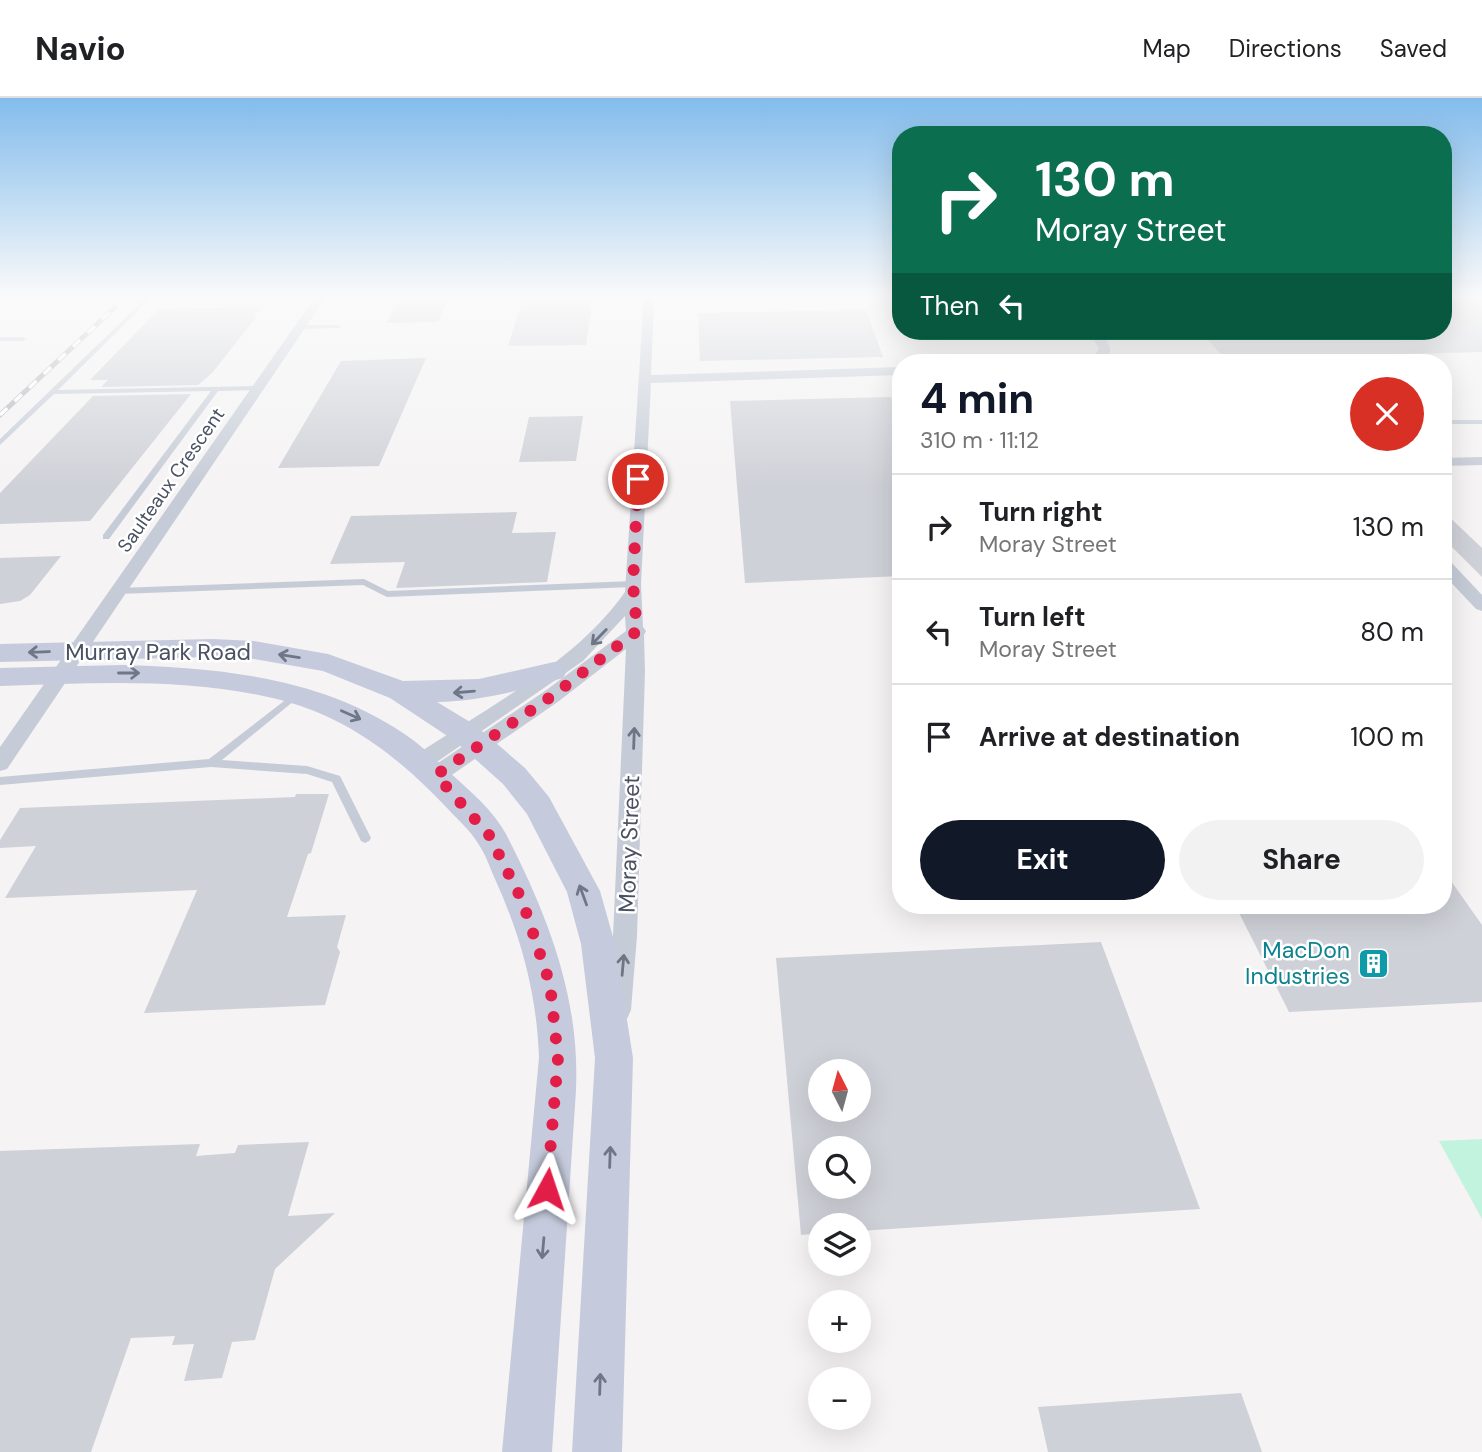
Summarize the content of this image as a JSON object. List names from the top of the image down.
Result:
{
  "streets": {
    "street": ["Saulteaux Crescent", "Murray Park Road", "Moray Street"]
  },
  "crossings": [
    ["Saulteaux Crescent", "Murray Park Road"],
    ["Murray Park Road", "Moray Street"]
  ],
  "places": {
    "building": ["MacDon Industries"]
  },
  "north": "top",
  "page": {
    "header": "Navio",
    "nav": ["Map", "Directions", "Saved"],
    "turn": ["130 m", "Moray Street"],
    "then": "Then",
    "heading": ["4 min", "310 m · 11:12"],
    "list": [
      {
        "name": "Turn right",
        "note": "Moray Street",
        "value": "130 m"
      },
      {
        "name": "Turn left",
        "note": "Moray Street",
        "value": "80 m"
      },
      {
        "name": "Arrive at destination",
        "value": "100 m"
      }
    ],
    "buttons": ["Exit", "Share"],
    "map_buttons": ["+", "−"]
  }
}
